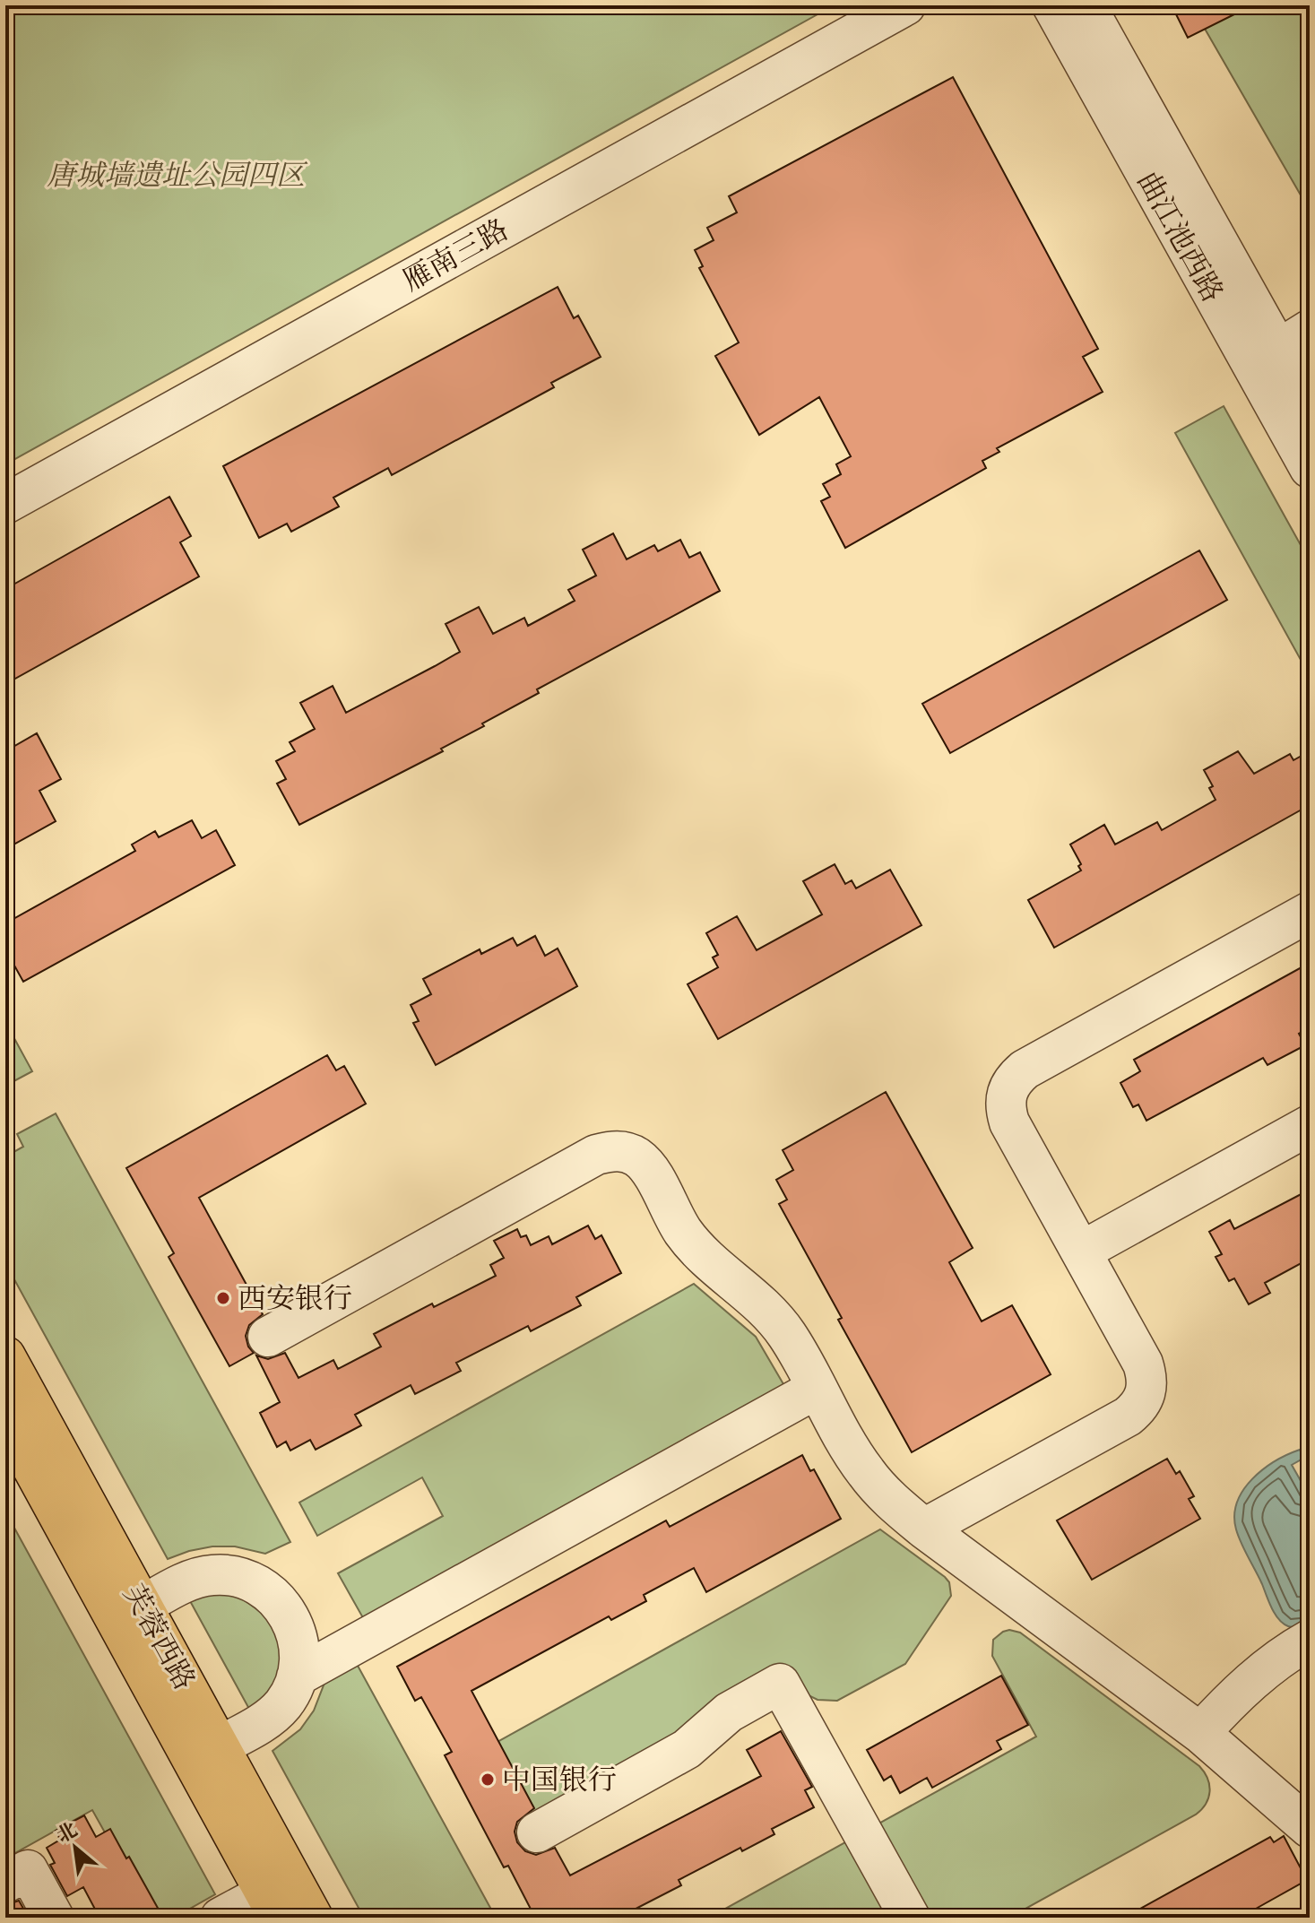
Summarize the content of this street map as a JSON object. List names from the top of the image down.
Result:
{
  "streets": {
    "main road": ["芙蓉西路"],
    "street": ["曲江池西路", "雁南三路"]
  },
  "parks": ["唐城墙遗址公园四区"],
  "places": ["西安银行", "中国银行"],
  "north": "top left"
}
